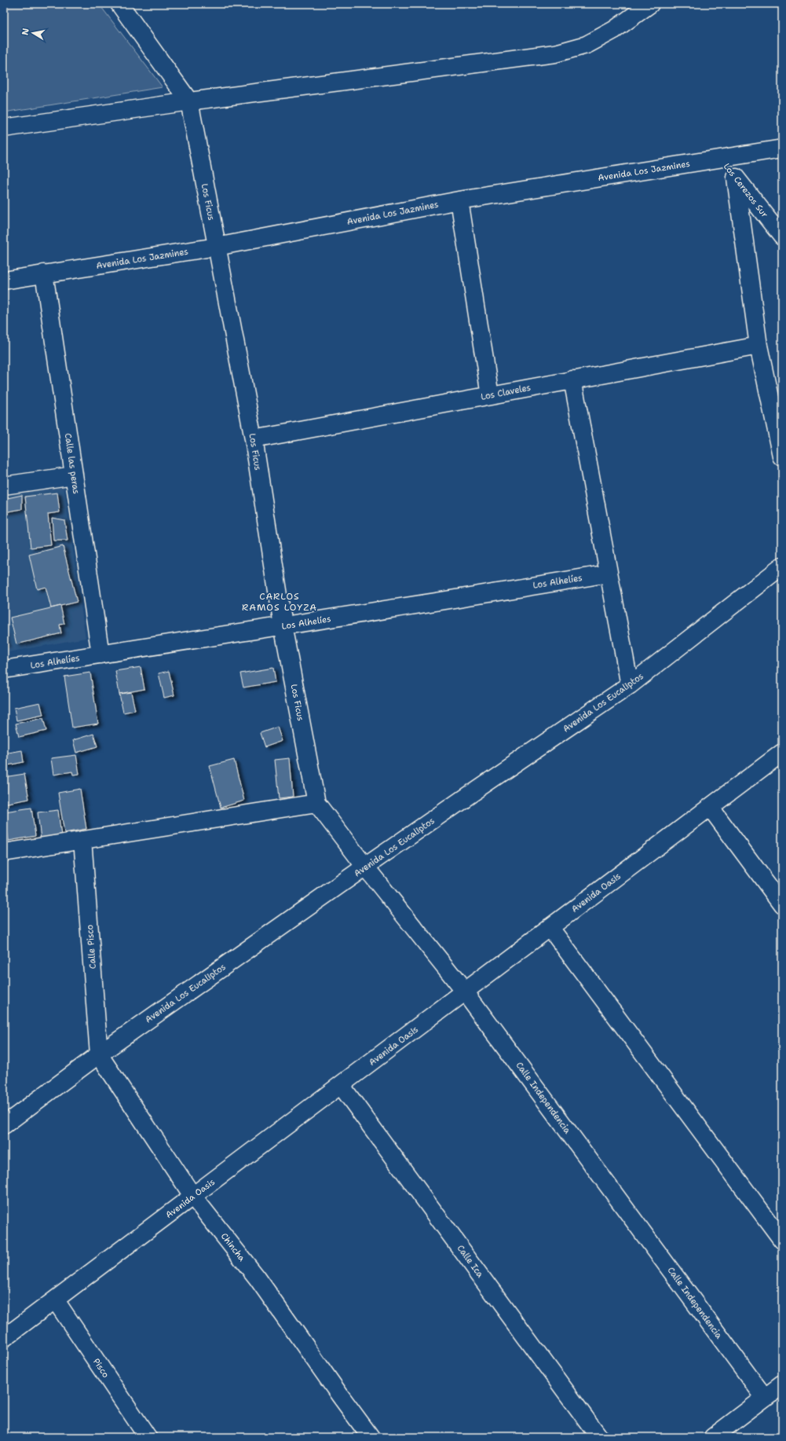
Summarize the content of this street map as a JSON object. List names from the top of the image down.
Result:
{
  "streets": {
    "street": [
      "Avenida Los Jazmines",
      "Los Cerezos Sur",
      "Los Ficus",
      "Los Claveles",
      "Calle las peras",
      "Los Alhelíes",
      "Avenida Los Eucaliptos",
      "Avenida Oasis",
      "Calle Pisco",
      "Calle Independencia",
      "Chincha",
      "Calle Ica",
      "Pisco"
    ]
  },
  "crossings": [
    ["Avenida Los Jazmines", "Los Cerezos Sur"],
    ["Avenida Los Jazmines", "Los Ficus"],
    ["Avenida Los Jazmines", "Calle las peras"],
    ["Los Ficus", "Los Claveles"],
    ["Los Ficus", "Los Alhelíes"],
    ["Los Ficus", "Calle Independencia"],
    ["Calle las peras", "Los Alhelíes"],
    ["Avenida Los Eucaliptos", "Calle Pisco"],
    ["Avenida Los Eucaliptos", "Calle Independencia"],
    ["Avenida Los Eucaliptos", "Chincha"],
    ["Avenida Oasis", "Calle Independencia"],
    ["Avenida Oasis", "Chincha"],
    ["Avenida Oasis", "Calle Ica"],
    ["Avenida Oasis", "Pisco"],
    ["Calle Pisco", "Chincha"]
  ],
  "districts": ["CARLOS RAMOS LOYZA"],
  "north": "left"
}
